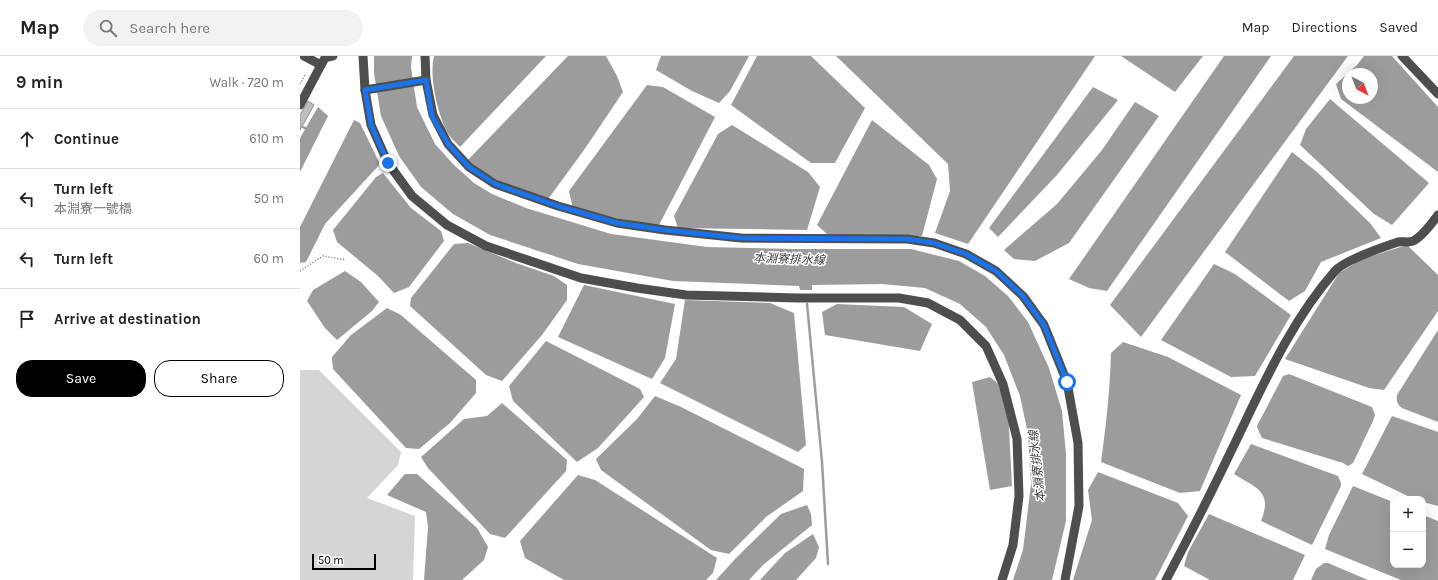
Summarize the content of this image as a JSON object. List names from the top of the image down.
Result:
{
  "water": ["本淵寮排水線"],
  "scale_bar": "50 m",
  "north": "bottom right",
  "page": {
    "header": "Map",
    "search": "Search here",
    "nav": ["Map", "Directions", "Saved"],
    "heading": ["9 min", "Walk · 720 m"],
    "list": [
      ["Continue", "610 m"],
      ["Turn left", "本淵寮一號橋", "50 m"],
      ["Turn left", "60 m"],
      "Arrive at destination"
    ],
    "buttons": ["Save", "Share"],
    "map_buttons": ["+", "−"],
    "scale": "50 m"
  }
}
